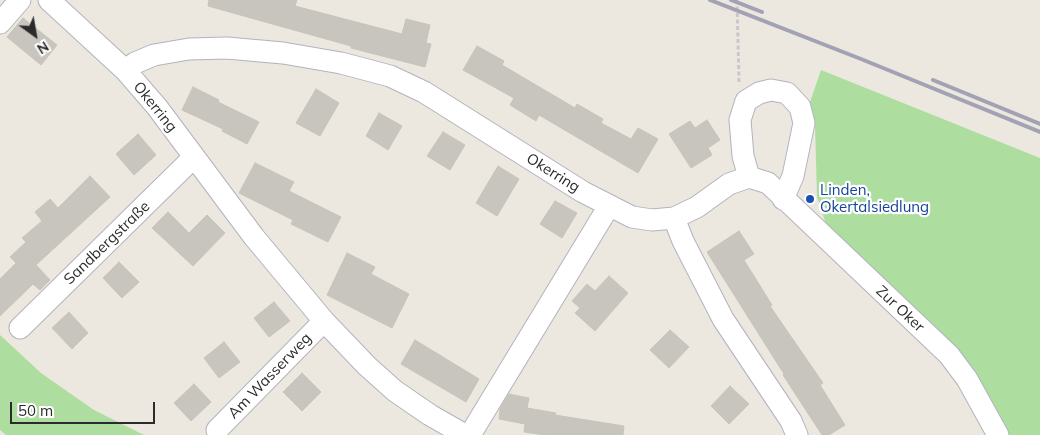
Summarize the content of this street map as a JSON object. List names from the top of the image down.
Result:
{
  "streets": {
    "street": [
      "Okerring",
      "Sandbergstraße",
      "Zur Oker",
      "Am Wasserweg"
    ]
  },
  "crossings": [
    ["Okerring", "Sandbergstraße"],
    ["Okerring", "Am Wasserweg"]
  ],
  "places": ["Linden, Okertalsiedlung"],
  "scale_bar": "50 m",
  "north": "bottom right"
}
